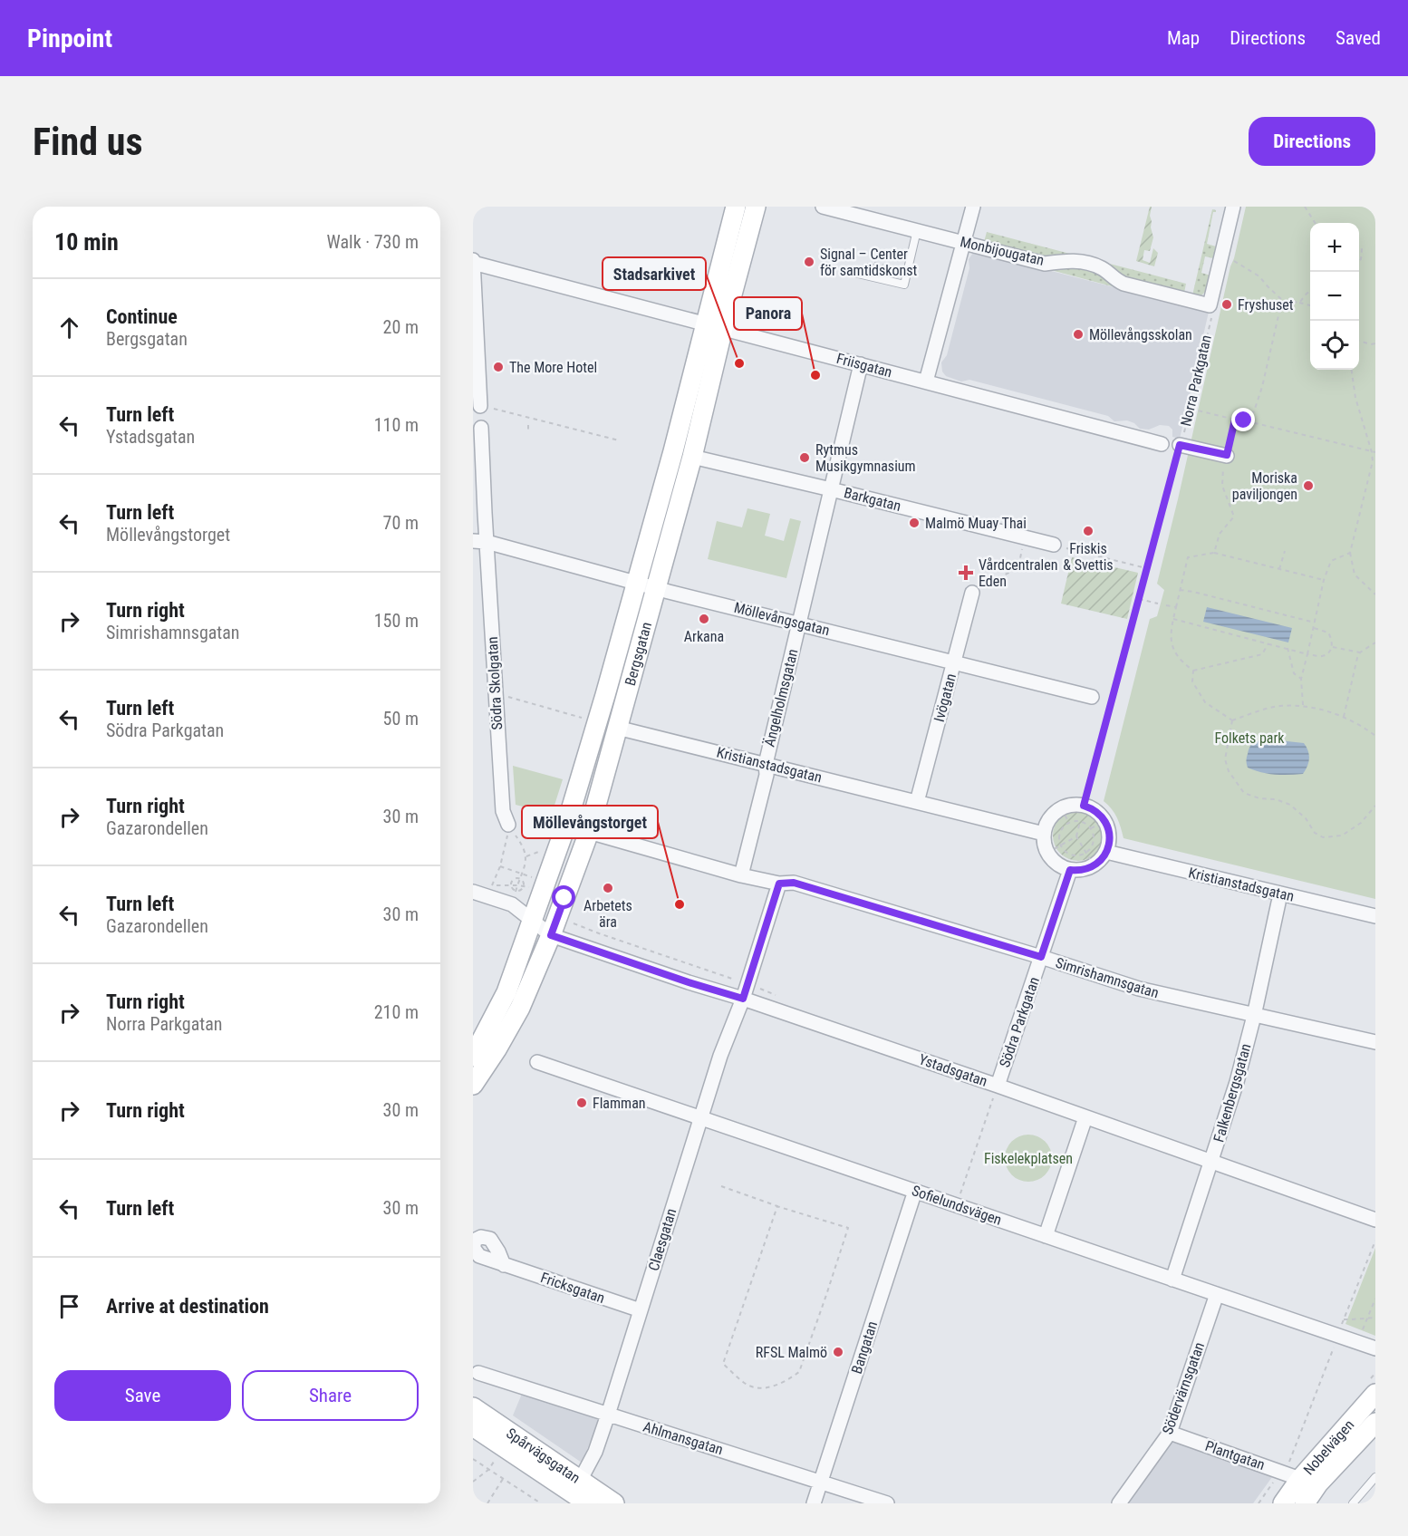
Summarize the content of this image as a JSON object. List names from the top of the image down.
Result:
{
  "streets": {
    "street": [
      "Monbijougatan",
      "Friisgatan",
      "Barkgatan",
      "Möllevångsgatan",
      "Bergsgatan",
      "Södra Skolgatan",
      "Ängelholmsgatan",
      "Ivögatan",
      "Kristianstadsgatan",
      "Simrishamnsgatan",
      "Södra Parkgatan",
      "Ystadsgatan",
      "Falkenbergsgatan",
      "Sofielundsvägen",
      "Claesgatan",
      "Fricksgatan",
      "Bangatan",
      "Södervärnsgatan",
      "Ahlmansgatan",
      "Nobelvägen",
      "Spårvägsgatan",
      "Plantgatan"
    ],
    "path": ["Norra Parkgatan"]
  },
  "crossings": [
    ["Monbijougatan", "Norra Parkgatan"],
    ["Friisgatan", "Bergsgatan"],
    ["Friisgatan", "Ängelholmsgatan"],
    ["Barkgatan", "Bergsgatan"],
    ["Barkgatan", "Ängelholmsgatan"],
    ["Möllevångsgatan", "Bergsgatan"],
    ["Möllevångsgatan", "Södra Skolgatan"],
    ["Möllevångsgatan", "Ängelholmsgatan"],
    ["Möllevångsgatan", "Ivögatan"],
    ["Bergsgatan", "Kristianstadsgatan"],
    ["Bergsgatan", "Simrishamnsgatan"],
    ["Bergsgatan", "Ystadsgatan"],
    ["Ängelholmsgatan", "Kristianstadsgatan"],
    ["Ängelholmsgatan", "Simrishamnsgatan"],
    ["Ivögatan", "Kristianstadsgatan"],
    ["Simrishamnsgatan", "Södra Parkgatan"],
    ["Simrishamnsgatan", "Falkenbergsgatan"],
    ["Simrishamnsgatan", "Claesgatan"],
    ["Södra Parkgatan", "Ystadsgatan"],
    ["Södra Parkgatan", "Sofielundsvägen"],
    ["Ystadsgatan", "Falkenbergsgatan"],
    ["Ystadsgatan", "Claesgatan"],
    ["Falkenbergsgatan", "Sofielundsvägen"],
    ["Sofielundsvägen", "Claesgatan"],
    ["Sofielundsvägen", "Bangatan"],
    ["Sofielundsvägen", "Södervärnsgatan"],
    ["Claesgatan", "Fricksgatan"],
    ["Claesgatan", "Ahlmansgatan"],
    ["Claesgatan", "Spårvägsgatan"],
    ["Bangatan", "Ahlmansgatan"],
    ["Södervärnsgatan", "Plantgatan"],
    ["Nobelvägen", "Plantgatan"]
  ],
  "parks": ["Folkets park", "Fiskelekplatsen"],
  "places": {
    "other": [
      "Signal – Center för samtidskonst",
      "Fryshuset",
      "Möllevångsskolan",
      "Stadsarkivet",
      "The More Hotel",
      "Panora",
      "Rytmus Musikgymnasium",
      "Moriska paviljongen",
      "Malmö Muay Thai",
      "Friskis & Svettis",
      "Arkana",
      "Arbetets ära",
      "Möllevångstorget",
      "Flamman",
      "RFSL Malmö"
    ],
    "health": ["Vårdcentralen Eden"]
  },
  "page": {
    "header": "Pinpoint",
    "nav": ["Map", "Directions", "Saved"],
    "buttons": [
      "Directions",
      ["Save", "Share"]
    ],
    "title": "Find us",
    "heading": ["10 min", "Walk · 730 m"],
    "map_buttons": ["+", "−"],
    "list": [
      ["Continue", "Bergsgatan", "20 m"],
      ["Turn left", "Ystadsgatan", "110 m"],
      ["Turn left", "Möllevångstorget", "70 m"],
      ["Turn right", "Simrishamnsgatan", "150 m"],
      ["Turn left", "Södra Parkgatan", "50 m"],
      ["Turn right", "Gazarondellen", "30 m"],
      ["Turn left", "Gazarondellen", "30 m"],
      ["Turn right", "Norra Parkgatan", "210 m"],
      ["Turn right", "30 m"],
      ["Turn left", "30 m"],
      "Arrive at destination"
    ]
  }
}
